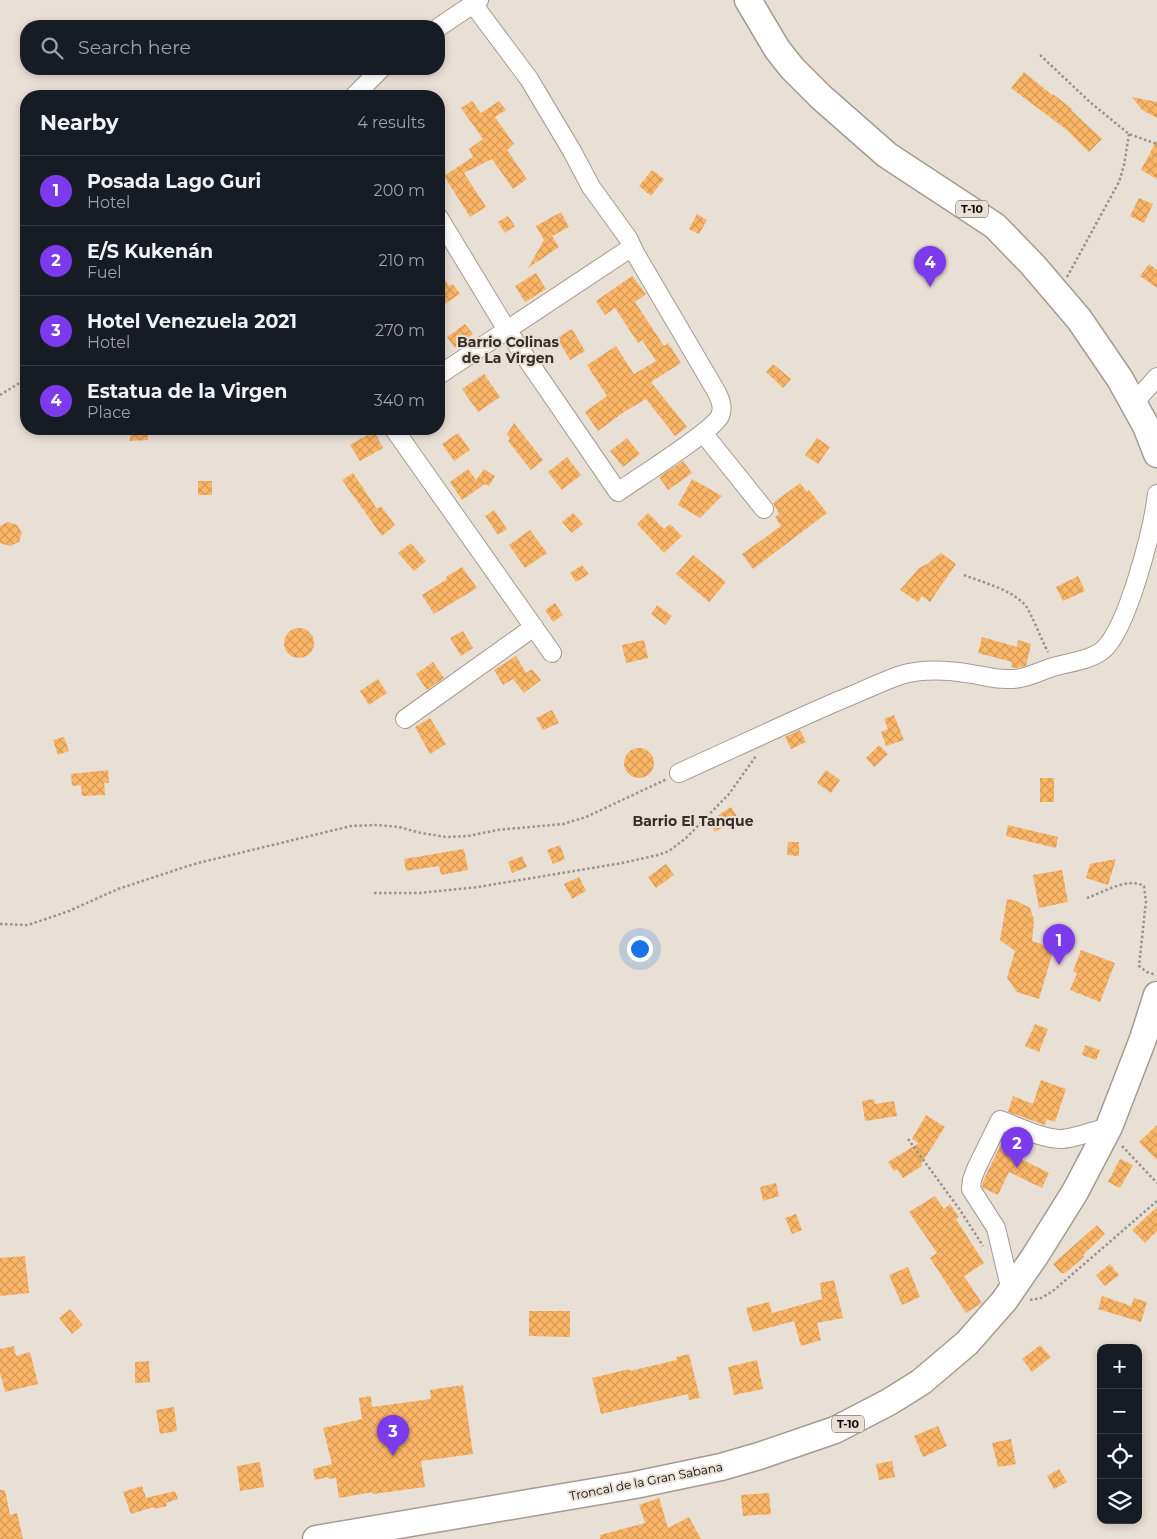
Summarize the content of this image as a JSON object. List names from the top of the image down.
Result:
{
  "streets": {
    "highway": ["T-10", "Troncal de la Gran Sabana"]
  },
  "districts": ["Barrio Colinas de La Virgen", "Barrio El Tanque"],
  "page": {
    "search": "Search here",
    "heading": ["Nearby", "4 results"],
    "list": [
      {
        "mark": "1",
        "name": "Posada Lago Guri",
        "note": "Hotel",
        "value": "200 m"
      },
      {
        "mark": "2",
        "name": "E/S Kukenán",
        "note": "Fuel",
        "value": "210 m"
      },
      {
        "mark": "3",
        "name": "Hotel Venezuela 2021",
        "note": "Hotel",
        "value": "270 m"
      },
      {
        "mark": "4",
        "name": "Estatua de la Virgen",
        "note": "Place",
        "value": "340 m"
      }
    ],
    "pins": [
      "4",
      "1",
      "2",
      "3"
    ],
    "map_buttons": ["+", "−"]
  }
}
